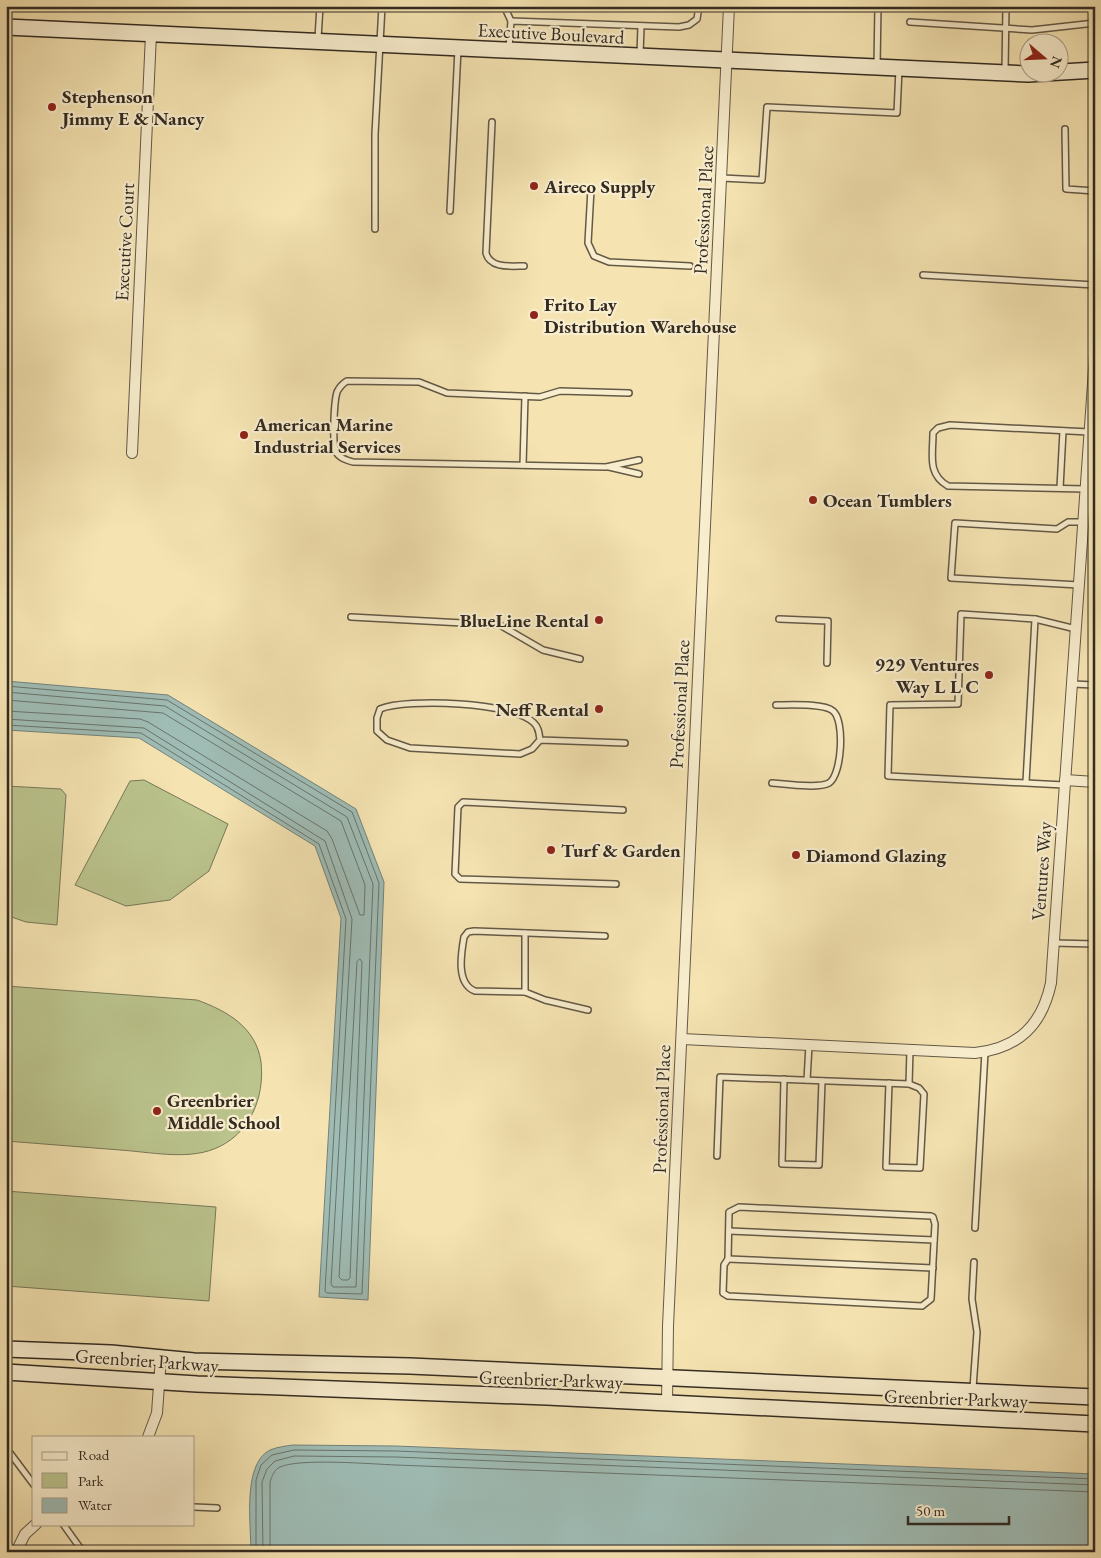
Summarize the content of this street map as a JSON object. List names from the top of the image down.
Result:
{
  "streets": {
    "main road": ["Executive Boulevard", "Greenbrier Parkway"],
    "street": ["Professional Place", "Executive Court", "Ventures Way"]
  },
  "crossings": [
    ["Executive Boulevard", "Professional Place"],
    ["Executive Boulevard", "Executive Court"],
    ["Professional Place", "Ventures Way"],
    ["Professional Place", "Greenbrier Parkway"]
  ],
  "places": [
    "Stephenson Jimmy E & Nancy",
    "Aireco Supply",
    "Frito Lay Distribution Warehouse",
    "American Marine Industrial Services",
    "Ocean Tumblers",
    "BlueLine Rental",
    "929 Ventures Way L L C",
    "Neff Rental",
    "Turf & Garden",
    "Diamond Glazing",
    "Greenbrier Middle School"
  ],
  "legend": ["Road", "Park", "Water"],
  "scale_bar": "50 m",
  "north": "right"
}
